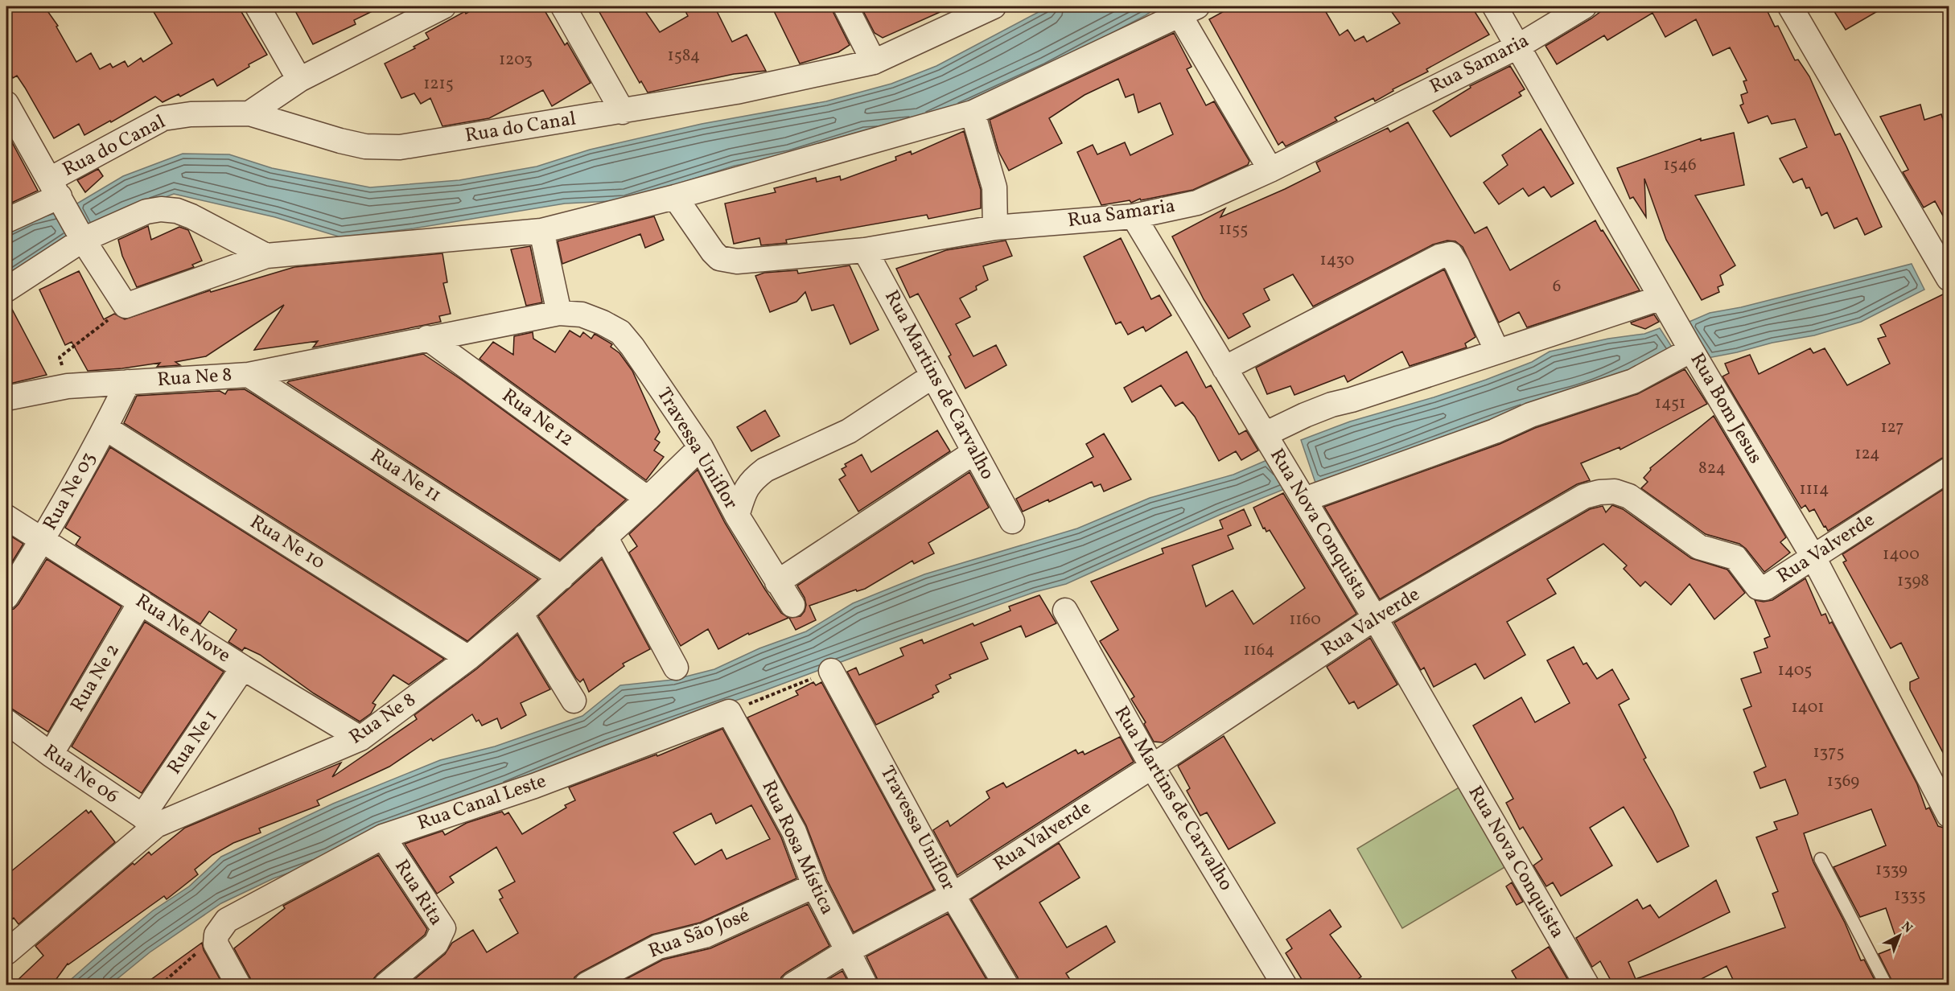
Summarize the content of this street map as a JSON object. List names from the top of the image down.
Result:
{
  "streets": {
    "street": [
      "Rua Samaria",
      "Rua do Canal",
      "Rua Ne 8",
      "Rua Martins de Carvalho",
      "Rua Bom Jesus",
      "Rua Ne 12",
      "Travessa Uniflor",
      "Rua Ne 11",
      "Rua Ne 03",
      "Rua Nova Conquista",
      "Rua Ne 10",
      "Rua Valverde",
      "Rua Ne Nove",
      "Rua Ne 2",
      "Rua Ne 1",
      "Rua Ne 06",
      "Rua Canal Leste",
      "Rua Rosa Mística",
      "Rua Rita",
      "Rua São José"
    ]
  },
  "crossings": [
    ["Rua Samaria", "Rua Martins de Carvalho"],
    ["Rua Samaria", "Rua Bom Jesus"],
    ["Rua Samaria", "Rua Nova Conquista"],
    ["Rua Ne 8", "Rua Ne 12"],
    ["Rua Ne 8", "Travessa Uniflor"],
    ["Rua Ne 8", "Rua Ne 11"],
    ["Rua Ne 8", "Rua Ne 03"],
    ["Rua Ne 8", "Rua Ne 10"],
    ["Rua Ne 8", "Rua Ne Nove"],
    ["Rua Ne 8", "Rua Ne 1"],
    ["Rua Ne 8", "Rua Ne 06"],
    ["Rua Martins de Carvalho", "Rua Valverde"],
    ["Rua Bom Jesus", "Rua Valverde"],
    ["Travessa Uniflor", "Rua Valverde"],
    ["Rua Ne 03", "Rua Ne 10"],
    ["Rua Ne 03", "Rua Ne Nove"],
    ["Rua Nova Conquista", "Rua Valverde"],
    ["Rua Valverde", "Rua Rosa Mística"],
    ["Rua Ne Nove", "Rua Ne 2"],
    ["Rua Ne Nove", "Rua Ne 1"],
    ["Rua Ne 2", "Rua Ne 06"],
    ["Rua Ne 1", "Rua Ne 06"],
    ["Rua Canal Leste", "Rua Rosa Mística"],
    ["Rua Canal Leste", "Rua Rita"],
    ["Rua Rosa Mística", "Rua São José"]
  ],
  "house_numbers": [
    "1584",
    "1203",
    "1215",
    "1546",
    "1155",
    "1430",
    "6",
    "1451",
    "127",
    "124",
    "824",
    "1114",
    "1400",
    "1398",
    "1160",
    "1164",
    "1405",
    "1401",
    "1375",
    "1369",
    "1339",
    "1335"
  ],
  "north": "top right"
}
